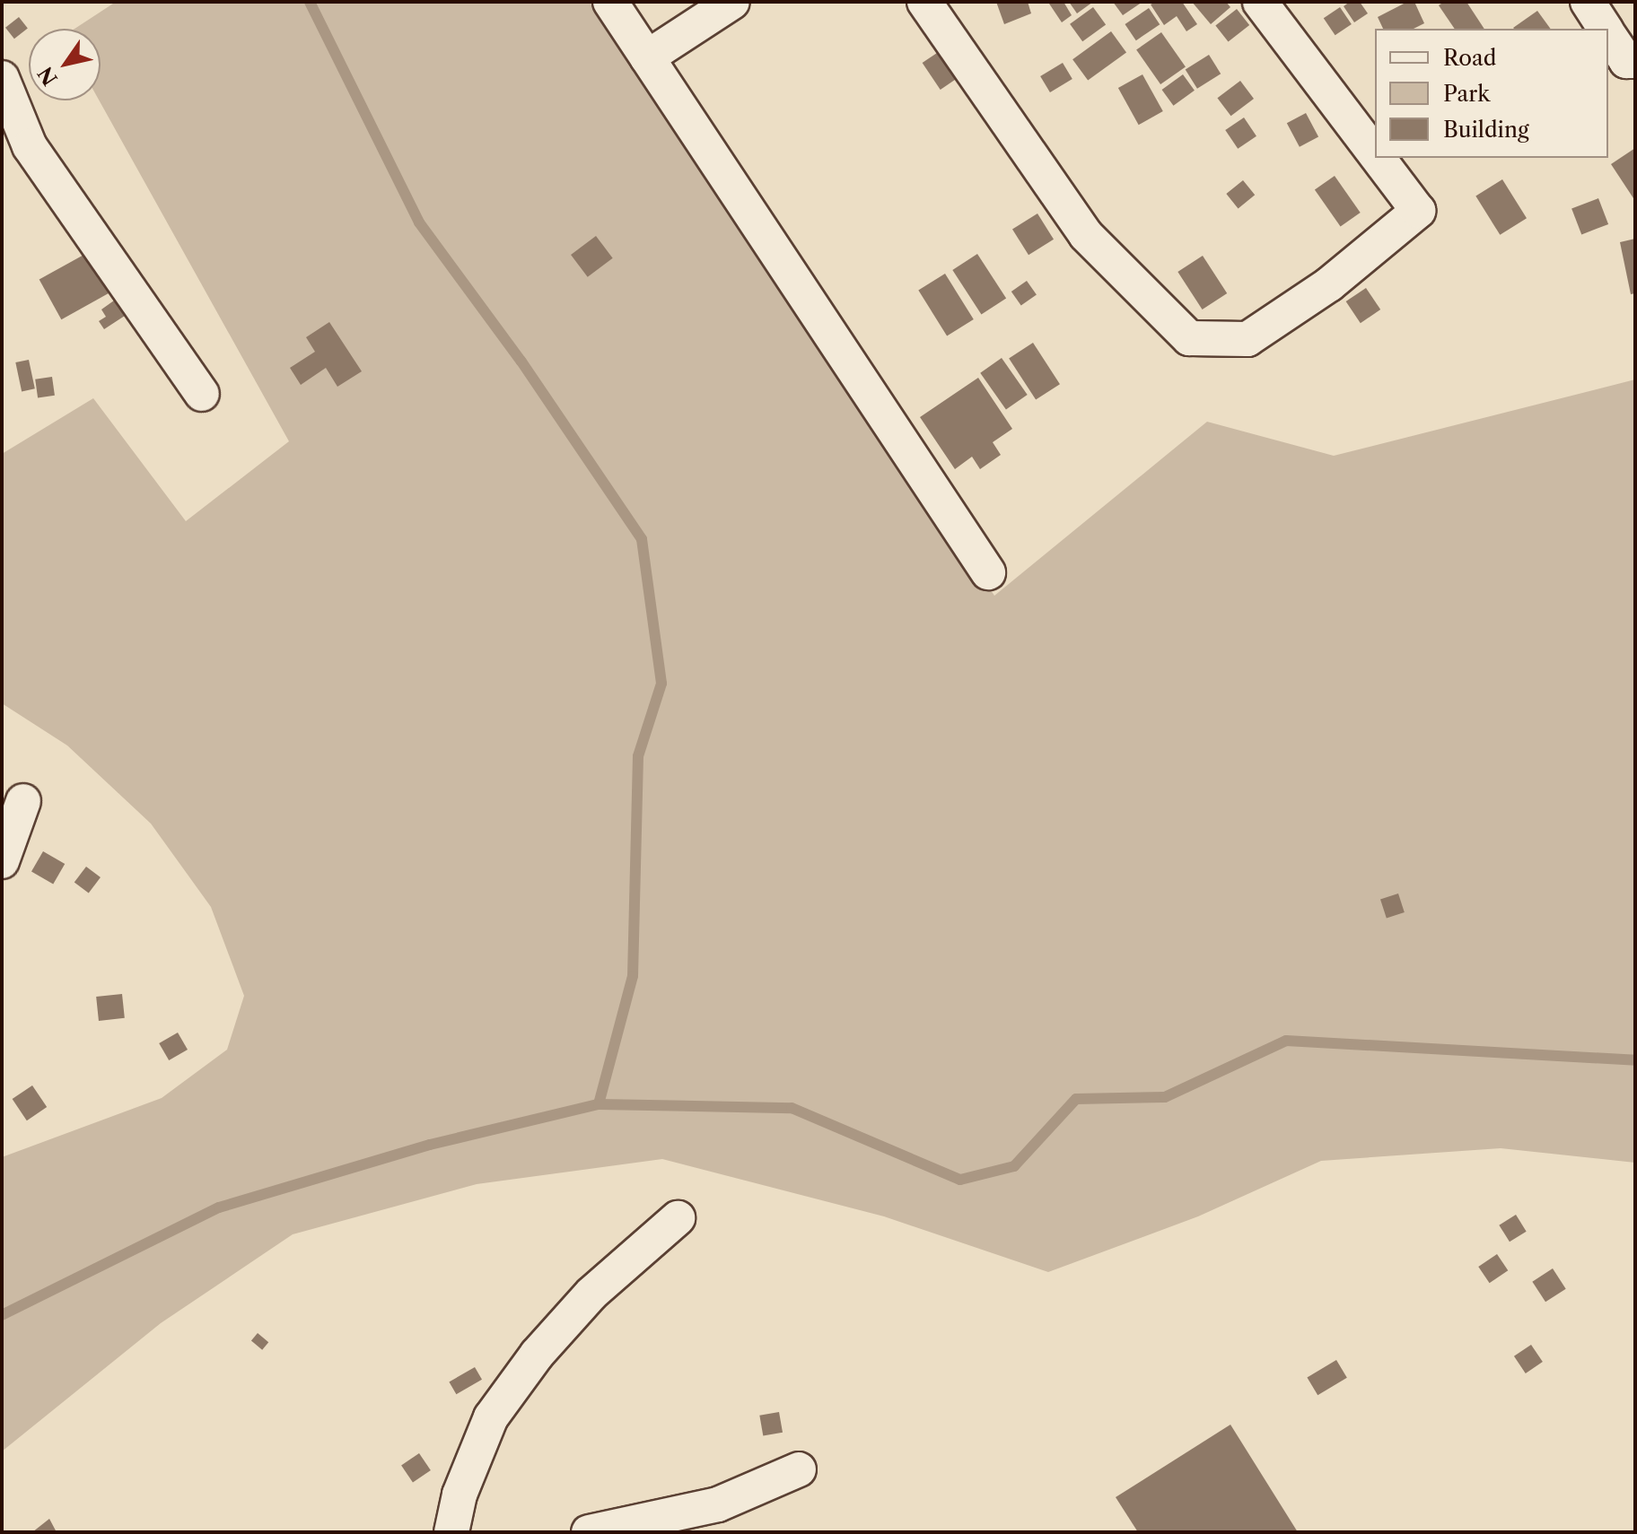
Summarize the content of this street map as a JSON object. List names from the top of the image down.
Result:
{
  "legend": ["Road", "Park", "Building"],
  "north": "bottom left"
}
